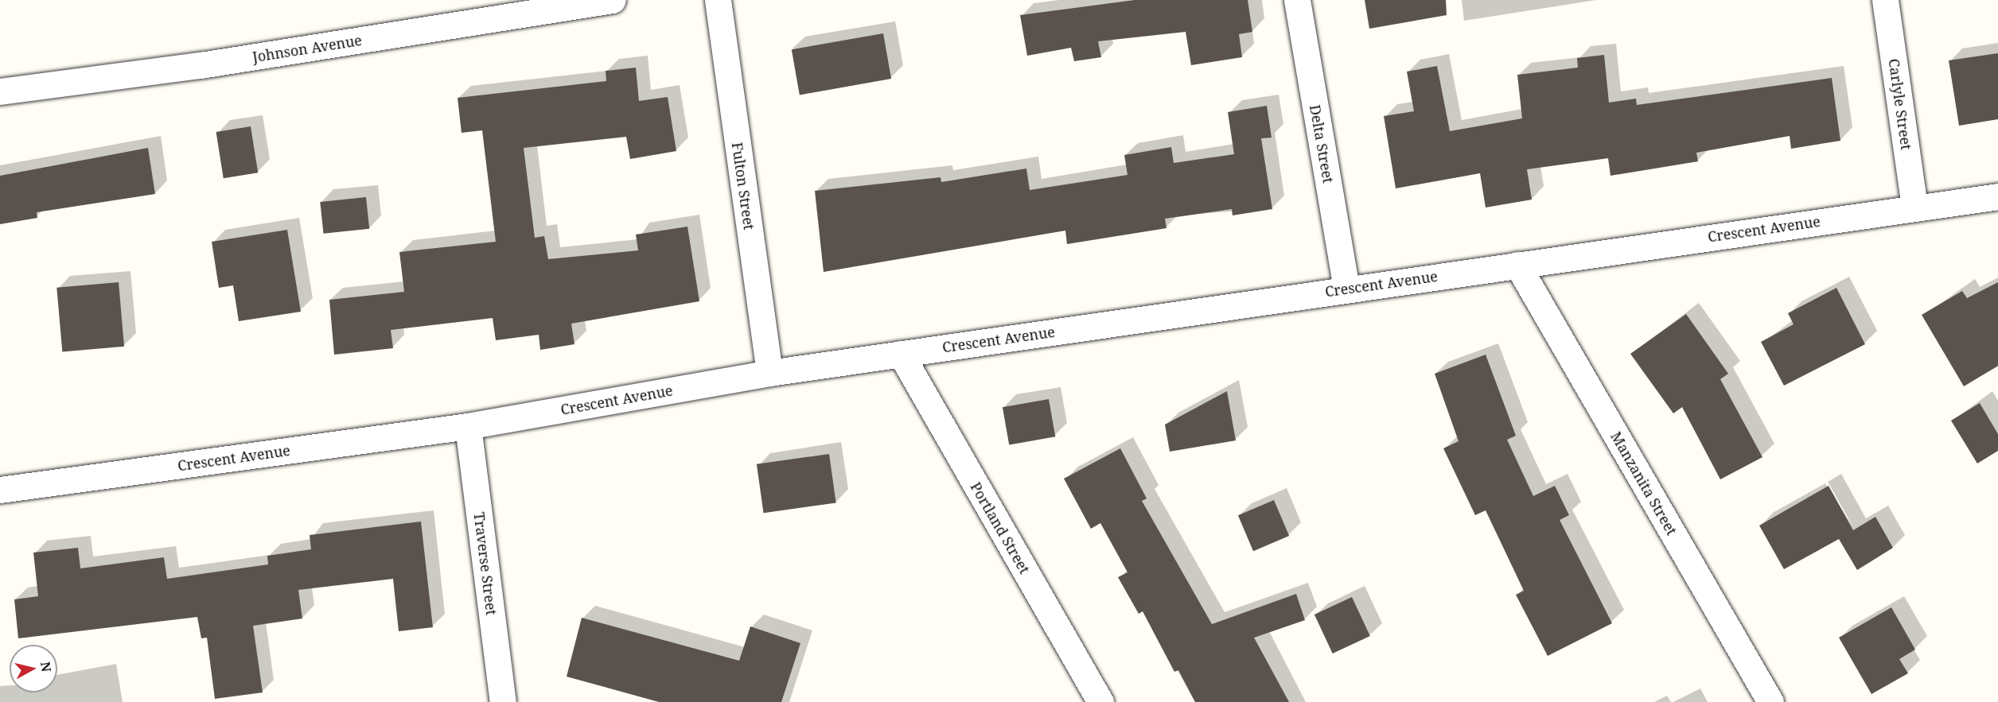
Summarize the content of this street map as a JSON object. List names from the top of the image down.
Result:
{
  "streets": {
    "street": [
      "Johnson Avenue",
      "Carlyle Street",
      "Delta Street",
      "Fulton Street",
      "Crescent Avenue",
      "Manzanita Street",
      "Portland Street",
      "Traverse Street"
    ]
  },
  "crossings": [
    ["Carlyle Street", "Crescent Avenue"],
    ["Delta Street", "Crescent Avenue"],
    ["Fulton Street", "Crescent Avenue"],
    ["Crescent Avenue", "Manzanita Street"],
    ["Crescent Avenue", "Portland Street"],
    ["Crescent Avenue", "Traverse Street"]
  ],
  "north": "right"
}
